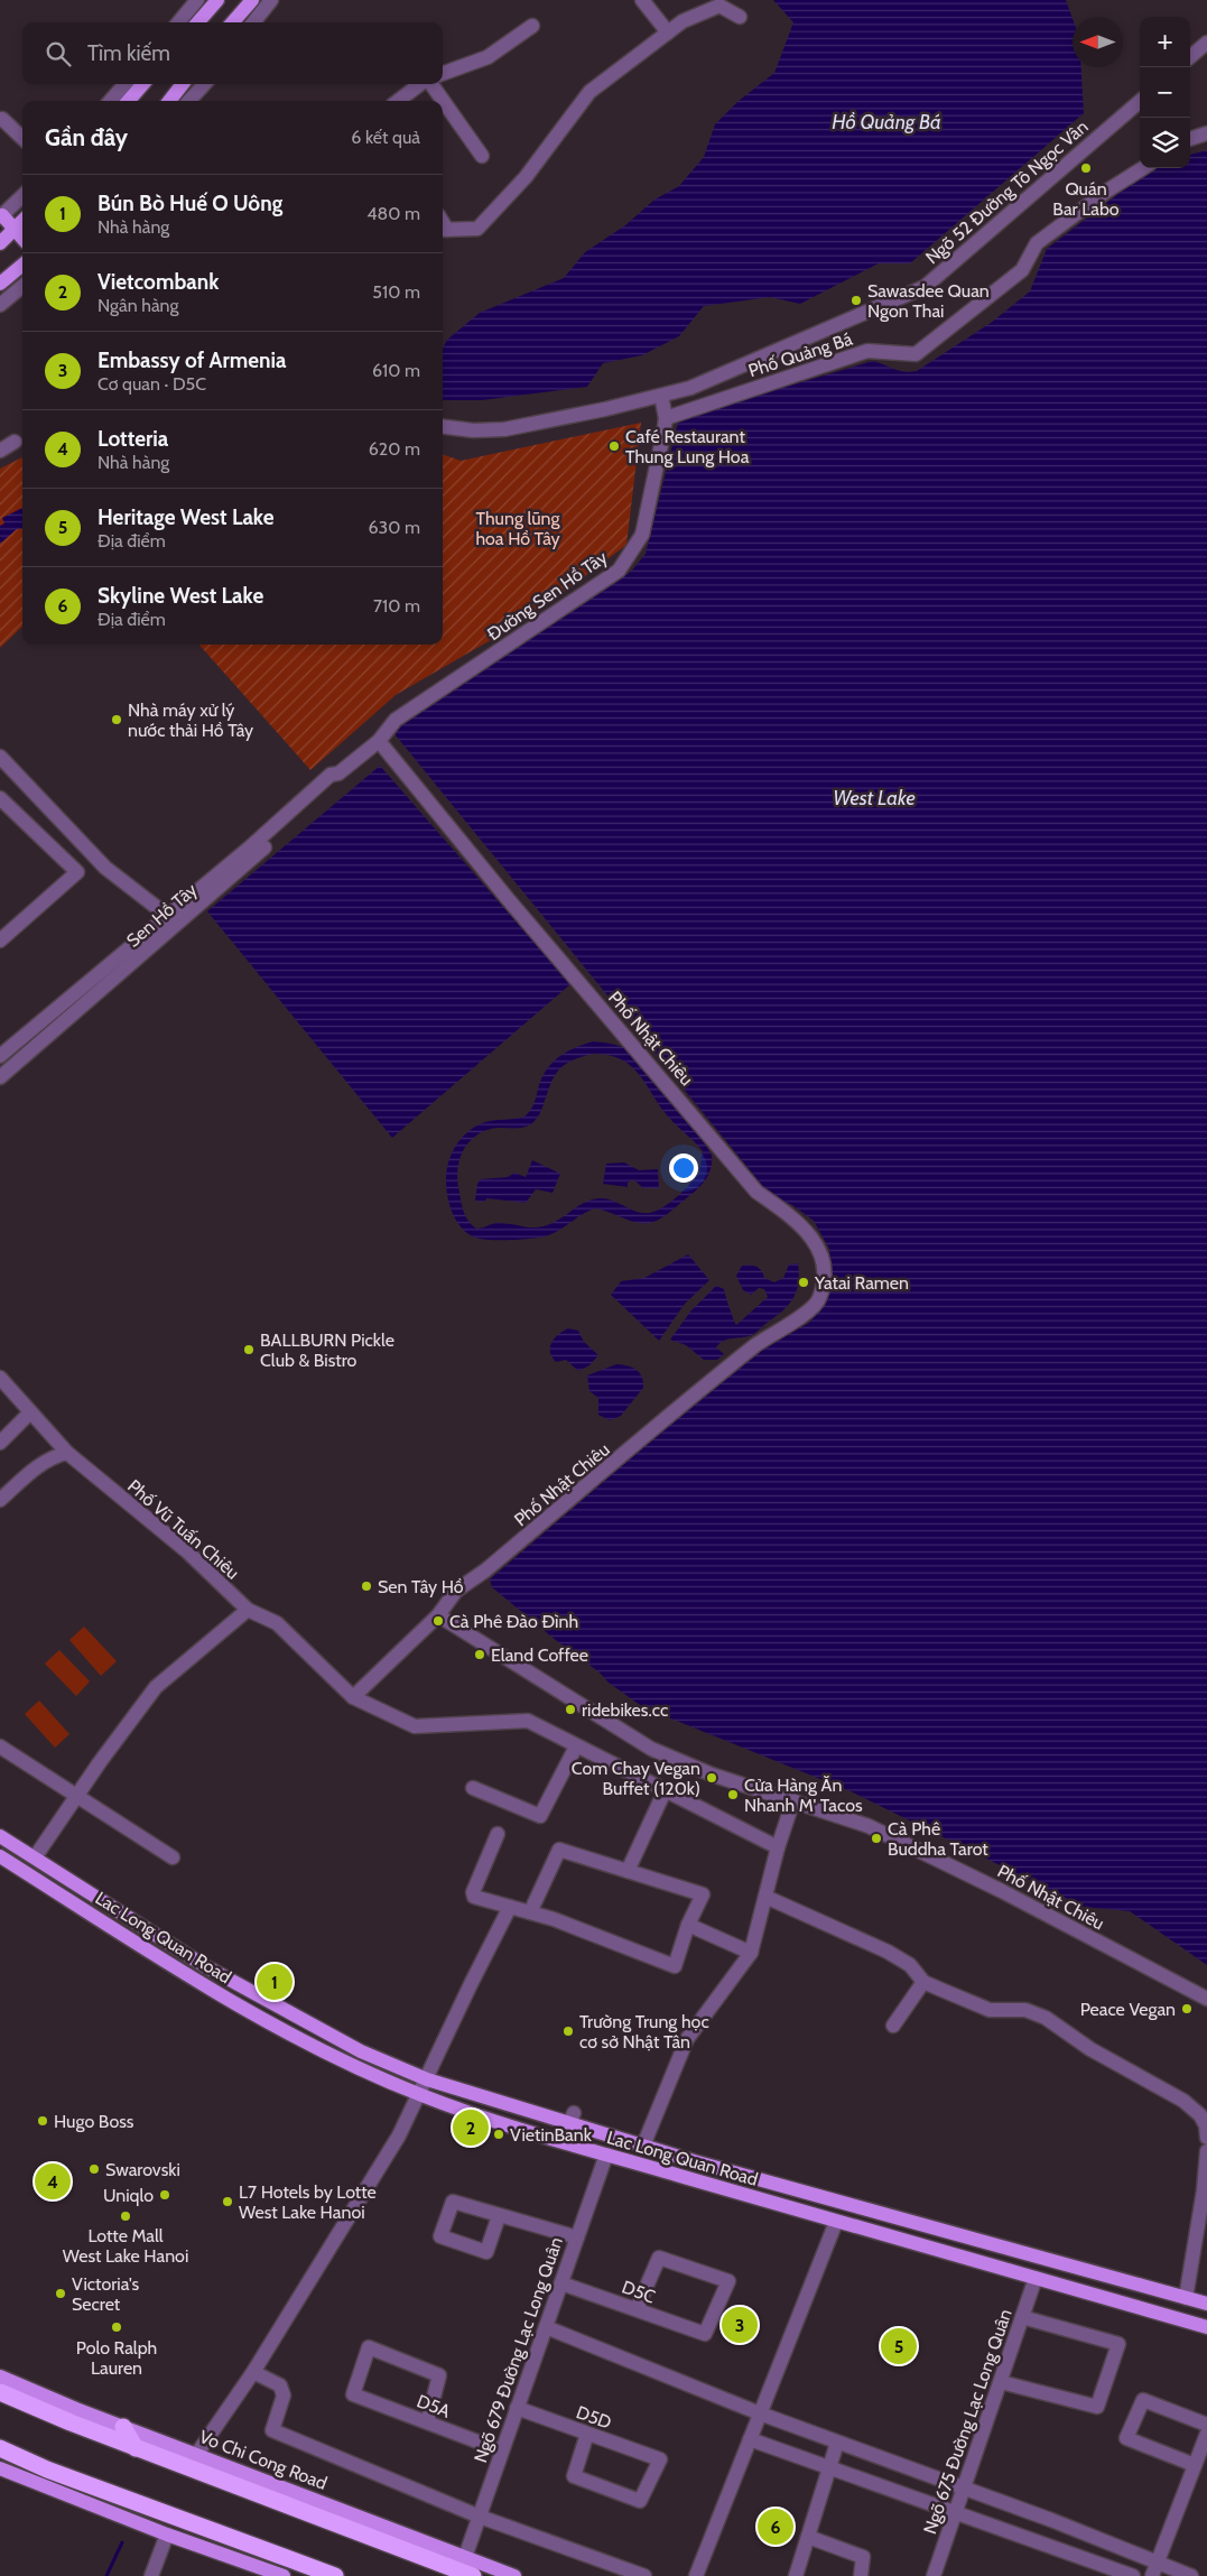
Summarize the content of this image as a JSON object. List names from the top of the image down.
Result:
{
  "streets": {
    "highway": ["Vo Chi Cong Road"],
    "main road": ["Lac Long Quan Road"],
    "street": [
      "Ngõ 52 Đường Tô Ngọc Vân",
      "Phố Quảng Bá",
      "Đường Sen Hồ Tây",
      "Sen Hồ Tây",
      "Phố Nhật Chiêu",
      "Phố Vũ Tuấn Chiêu",
      "D5C",
      "Ngõ 679 Đường Lạc Long Quân",
      "D5A",
      "D5D",
      "Ngõ 675 Đường Lạc Long Quân"
    ]
  },
  "crossings": [
    ["Ngõ 52 Đường Tô Ngọc Vân", "Đường Sen Hồ Tây"],
    ["Phố Quảng Bá", "Đường Sen Hồ Tây"],
    ["Đường Sen Hồ Tây", "Sen Hồ Tây"],
    ["Đường Sen Hồ Tây", "Phố Nhật Chiêu"],
    ["Sen Hồ Tây", "Phố Nhật Chiêu"],
    ["Lac Long Quan Road", "Ngõ 679 Đường Lạc Long Quân"],
    ["Lac Long Quan Road", "Ngõ 675 Đường Lạc Long Quân"],
    ["D5C", "Ngõ 679 Đường Lạc Long Quân"],
    ["Ngõ 679 Đường Lạc Long Quân", "D5A"],
    ["Ngõ 679 Đường Lạc Long Quân", "D5D"],
    ["Ngõ 679 Đường Lạc Long Quân", "Vo Chi Cong Road"]
  ],
  "water": ["Hồ Quảng Bá", "West Lake"],
  "parks": ["Thung lũng hoa Hồ Tây"],
  "places": [
    "Quán Bar Labo",
    "Sawasdee Quan Ngon Thai",
    "Café Restaurant Thung Lung Hoa",
    "Nhà máy xử lý nước thải Hồ Tây",
    "Yatai Ramen",
    "BALLBURN Pickle Club & Bistro",
    "Sen Tây Hồ",
    "Cà Phê Đào Đình",
    "Eland Coffee",
    "ridebikes.cc",
    "Com Chay Vegan Buffet (120k)",
    "Cửa Hàng Ăn Nhanh M' Tacos",
    "Cà Phê Buddha Tarot",
    "Peace Vegan",
    "Trường Trung học cơ sở Nhật Tân",
    "Hugo Boss",
    "VietinBank",
    "Swarovski",
    "Uniqlo",
    "L7 Hotels by Lotte West Lake Hanoi",
    "Lotte Mall West Lake Hanoi",
    "Victoria's Secret",
    "Polo Ralph Lauren"
  ],
  "north": "left",
  "page": {
    "map_buttons": ["+", "−"],
    "search": "Tìm kiếm",
    "heading": ["Gần đây", "6 kết quả"],
    "list": [
      {
        "mark": "1",
        "name": "Bún Bò Huế O Uông",
        "note": "Nhà hàng",
        "value": "480 m"
      },
      {
        "mark": "2",
        "name": "Vietcombank",
        "note": "Ngân hàng",
        "value": "510 m"
      },
      {
        "mark": "3",
        "name": "Embassy of Armenia",
        "note": "Cơ quan · D5C",
        "value": "610 m"
      },
      {
        "mark": "4",
        "name": "Lotteria",
        "note": "Nhà hàng",
        "value": "620 m"
      },
      {
        "mark": "5",
        "name": "Heritage West Lake",
        "note": "Địa điểm",
        "value": "630 m"
      },
      {
        "mark": "6",
        "name": "Skyline West Lake",
        "note": "Địa điểm",
        "value": "710 m"
      }
    ],
    "pins": [
      "1",
      "2",
      "4",
      "3",
      "5",
      "6"
    ]
  }
}
